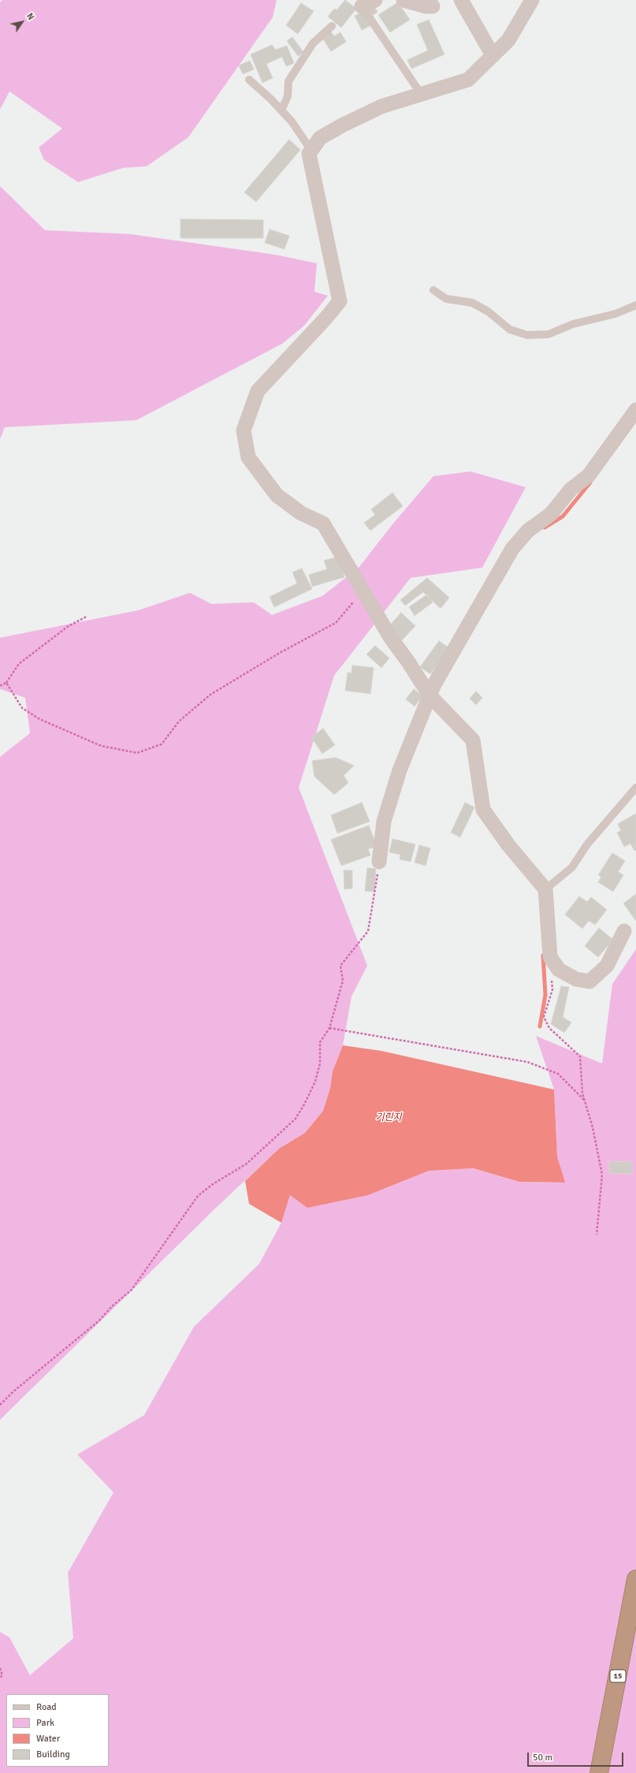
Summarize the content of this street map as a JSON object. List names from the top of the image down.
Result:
{
  "streets": {
    "highway": ["15"]
  },
  "water": ["기린지"],
  "legend": [
    "Road",
    "Park",
    "Water",
    "Building"
  ],
  "scale_bar": "50 m",
  "north": "top right"
}
